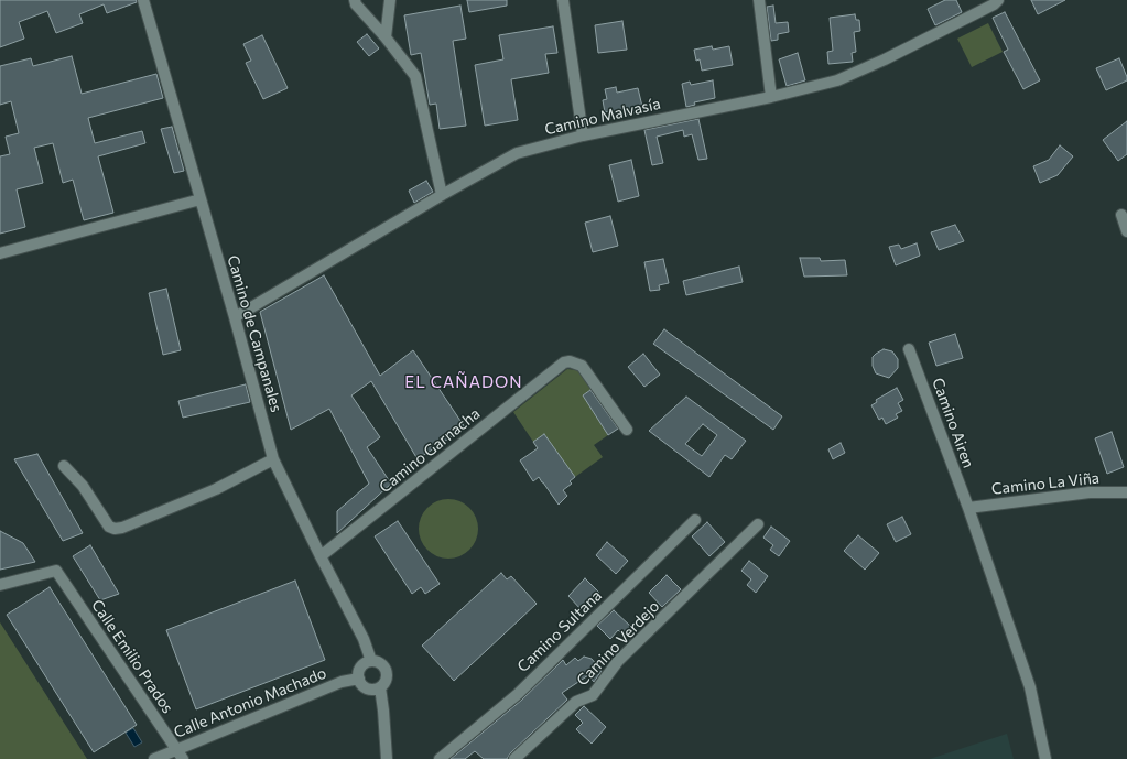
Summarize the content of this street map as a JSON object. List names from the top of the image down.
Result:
{
  "streets": {
    "street": [
      "Camino Malvasía",
      "Camino de Campanales",
      "Camino Airen",
      "Camino Garnacha",
      "Camino La Viña",
      "Camino Sultana",
      "Camino Verdejo",
      "Calle Emilio Prados",
      "Calle Antonio Machado"
    ]
  },
  "crossings": [
    ["Camino Malvasía", "Camino de Campanales"],
    ["Camino de Campanales", "Camino Garnacha"],
    ["Camino de Campanales", "Calle Antonio Machado"],
    ["Camino Airen", "Camino La Viña"],
    ["Calle Emilio Prados", "Calle Antonio Machado"]
  ],
  "districts": ["EL CAÑADON"]
}
